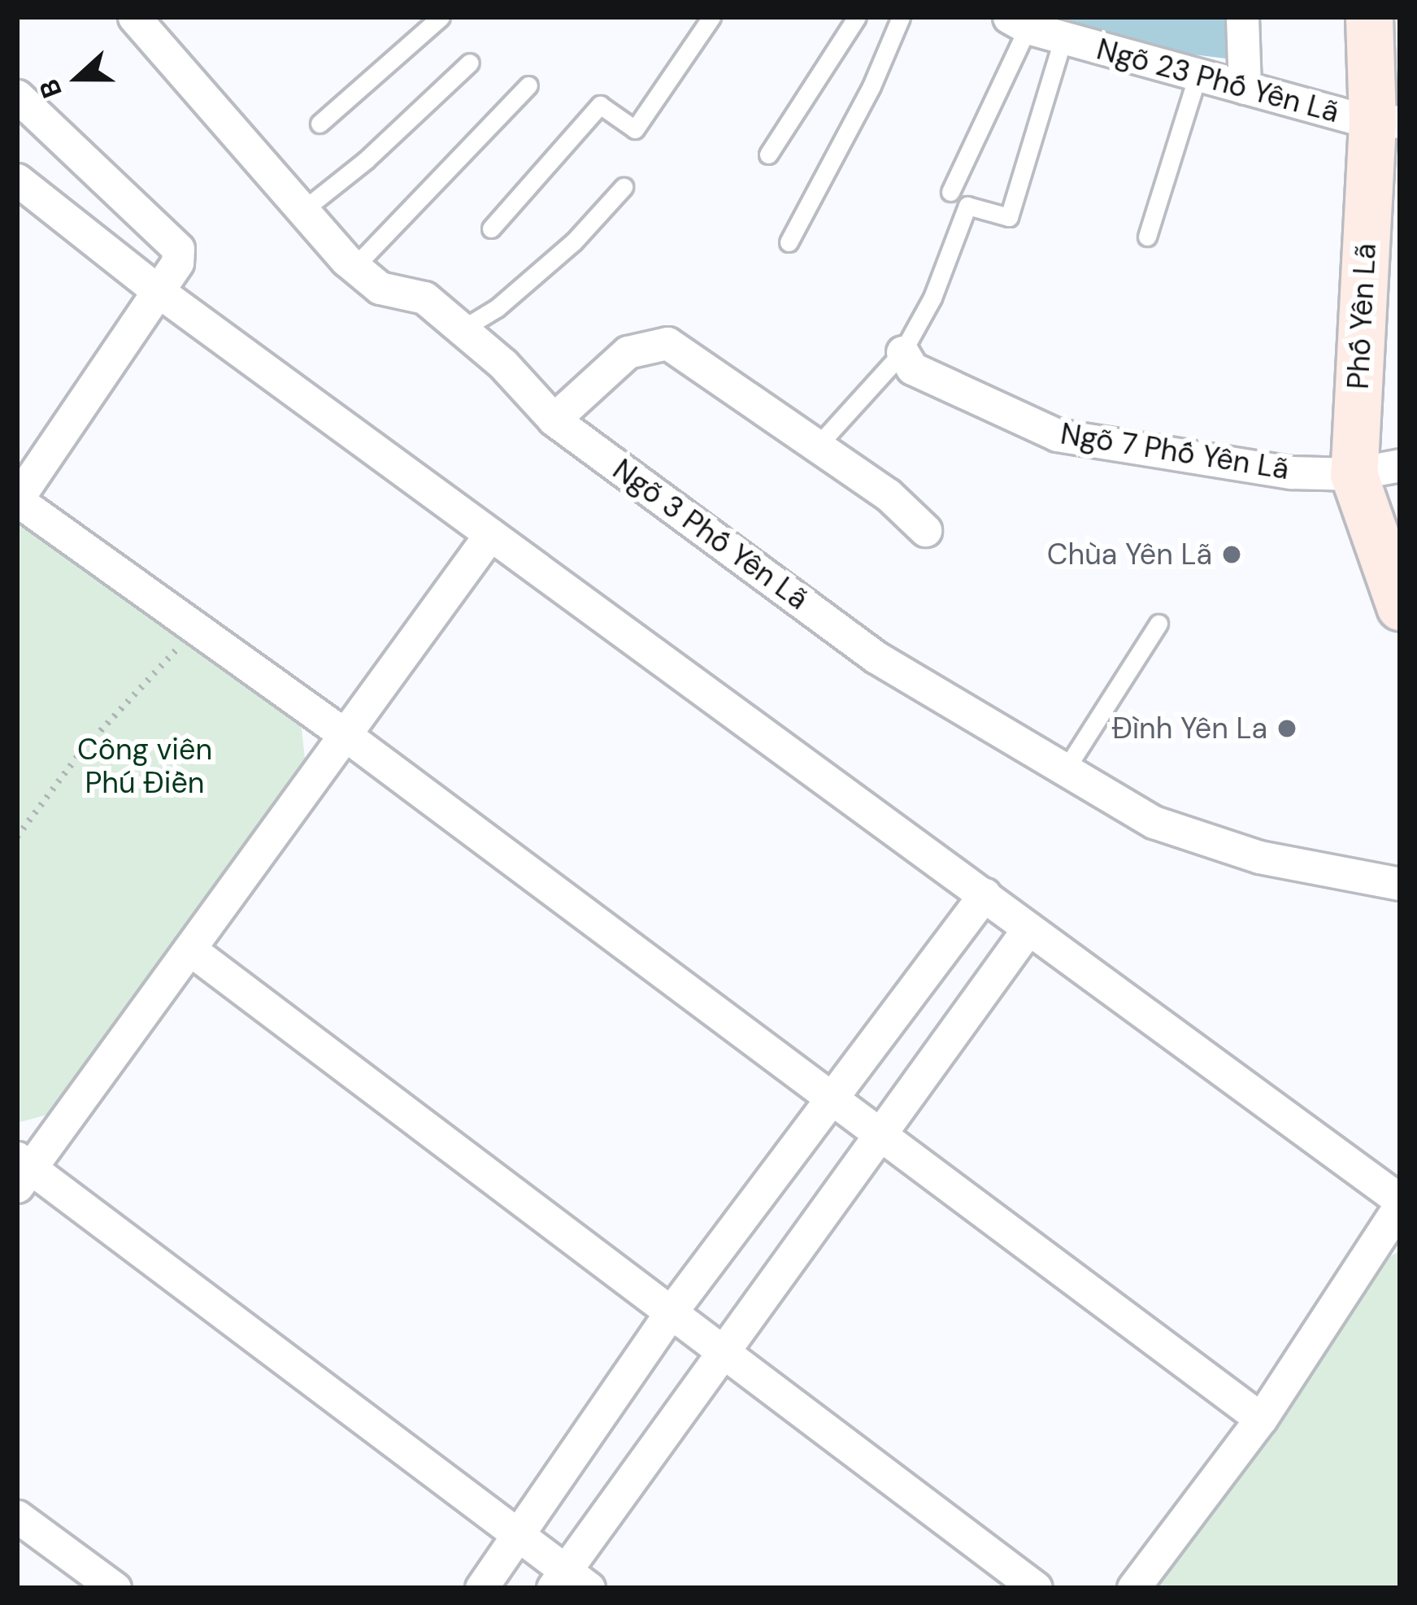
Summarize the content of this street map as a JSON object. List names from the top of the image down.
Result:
{
  "streets": {
    "street": [
      "Ngõ 23 Phố Yên Lã",
      "Phố Yên Lã",
      "Ngõ 7 Phố Yên Lã",
      "Ngõ 3 Phố Yên Lã"
    ]
  },
  "crossings": [
    ["Ngõ 23 Phố Yên Lã", "Phố Yên Lã"],
    ["Phố Yên Lã", "Ngõ 7 Phố Yên Lã"]
  ],
  "parks": ["Công viên Phú Điền"],
  "places": ["Chùa Yên Lã", "Đình Yên La"],
  "north": "left"
}
